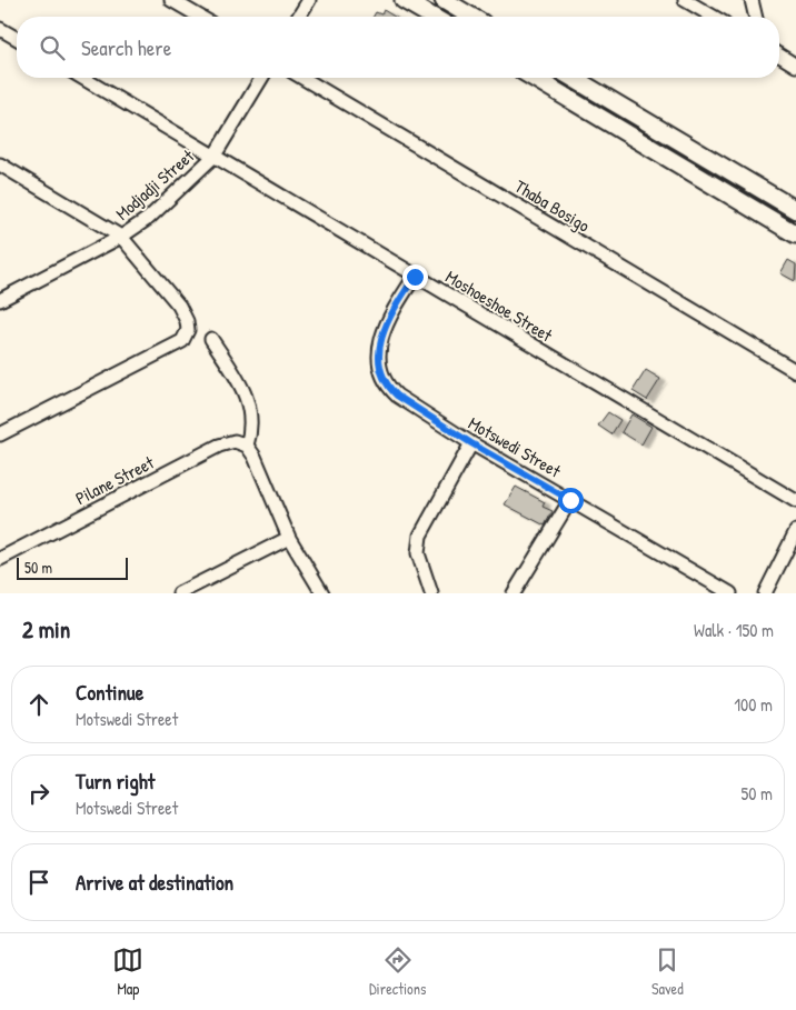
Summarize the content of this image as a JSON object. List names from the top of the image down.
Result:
{
  "streets": {
    "street": [
      "Modjadji Street",
      "Thaba Bosigo",
      "Moshoeshoe Street",
      "Motswedi Street",
      "Pilane Street"
    ]
  },
  "crossings": [
    ["Modjadji Street", "Moshoeshoe Street"],
    ["Moshoeshoe Street", "Motswedi Street"]
  ],
  "scale_bar": "50 m",
  "page": {
    "search": "Search here",
    "scale": "50 m",
    "heading": ["2 min", "Walk · 150 m"],
    "list": [
      ["Continue", "Motswedi Street", "100 m"],
      ["Turn right", "Motswedi Street", "50 m"],
      "Arrive at destination"
    ],
    "nav": ["Map", "Directions", "Saved"]
  }
}
